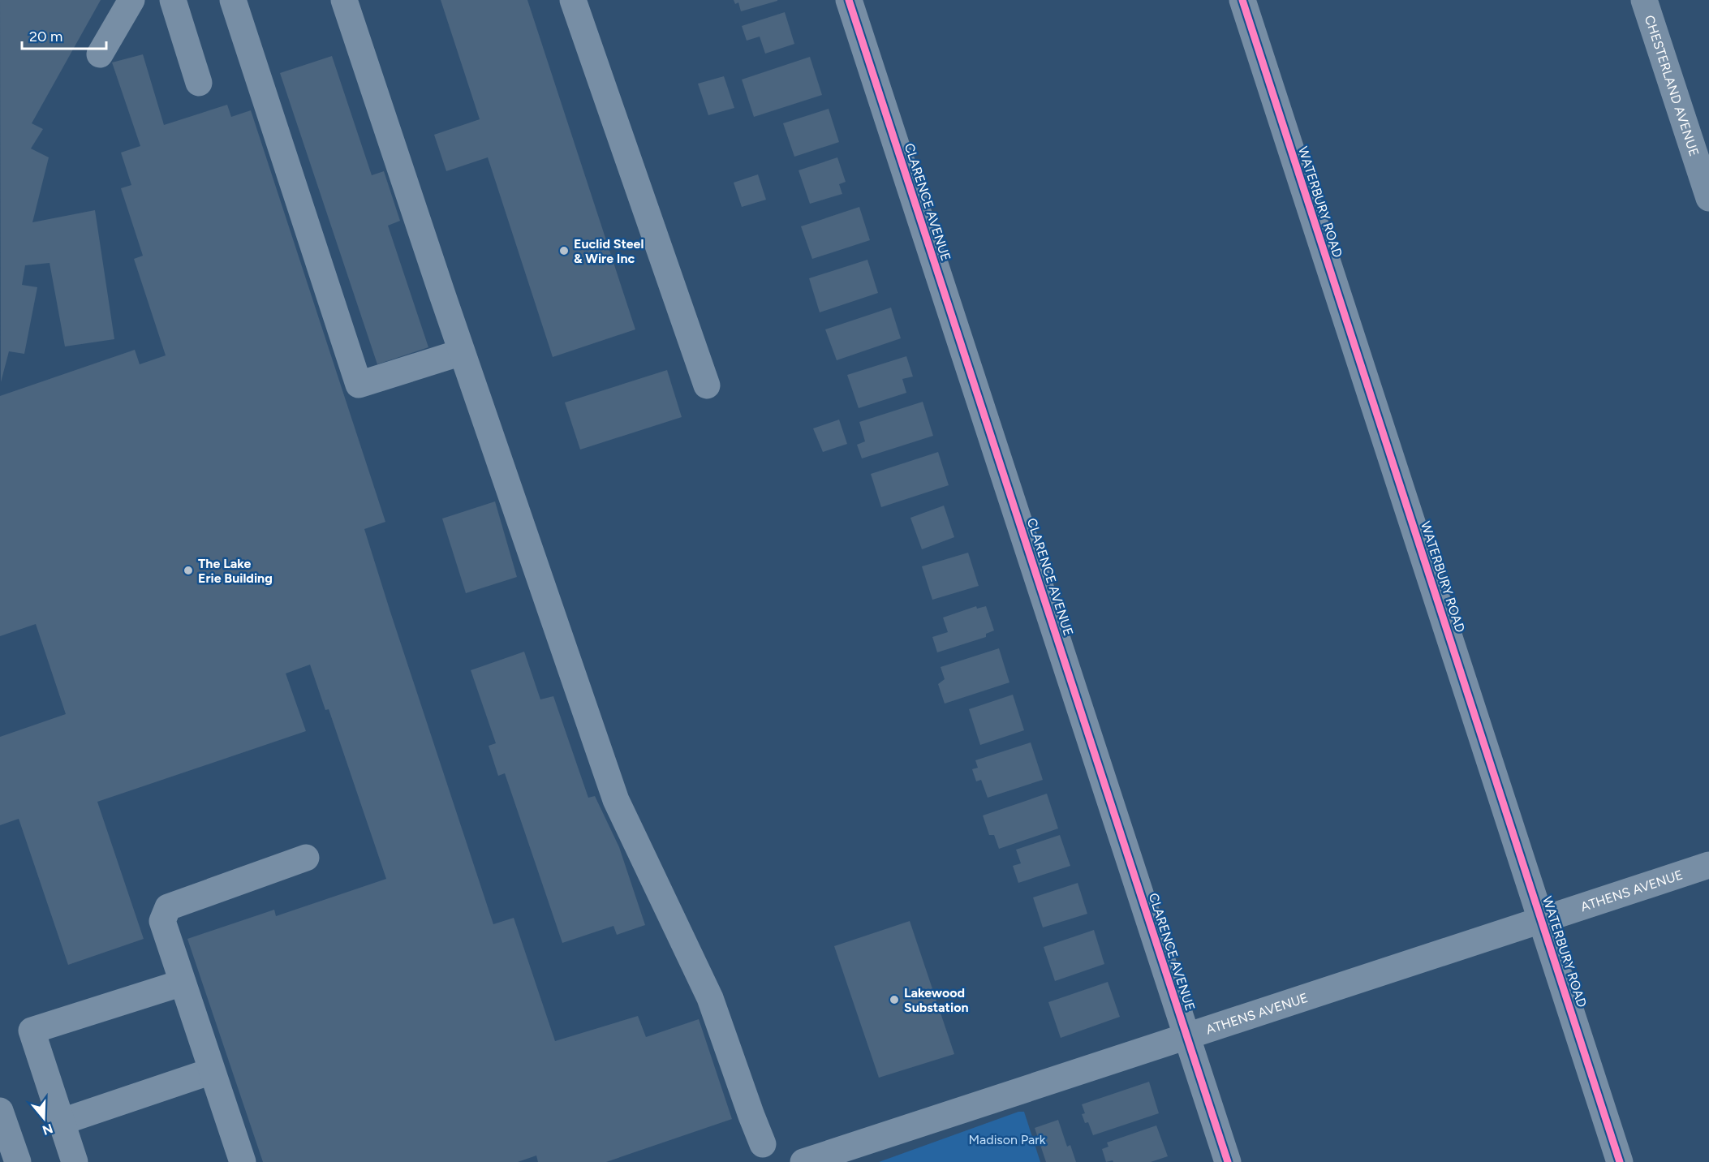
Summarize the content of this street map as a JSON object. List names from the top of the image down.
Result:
{
  "streets": {
    "street": [
      "CHESTERLAND AVENUE",
      "CLARENCE AVENUE",
      "WATERBURY ROAD",
      "ATHENS AVENUE"
    ]
  },
  "crossings": [
    ["CLARENCE AVENUE", "ATHENS AVENUE"],
    ["WATERBURY ROAD", "ATHENS AVENUE"]
  ],
  "parks": ["Madison Park"],
  "places": ["Euclid Steel & Wire Inc", "The Lake Erie Building", "Lakewood Substation"],
  "scale_bar": "20 m",
  "north": "bottom"
}
